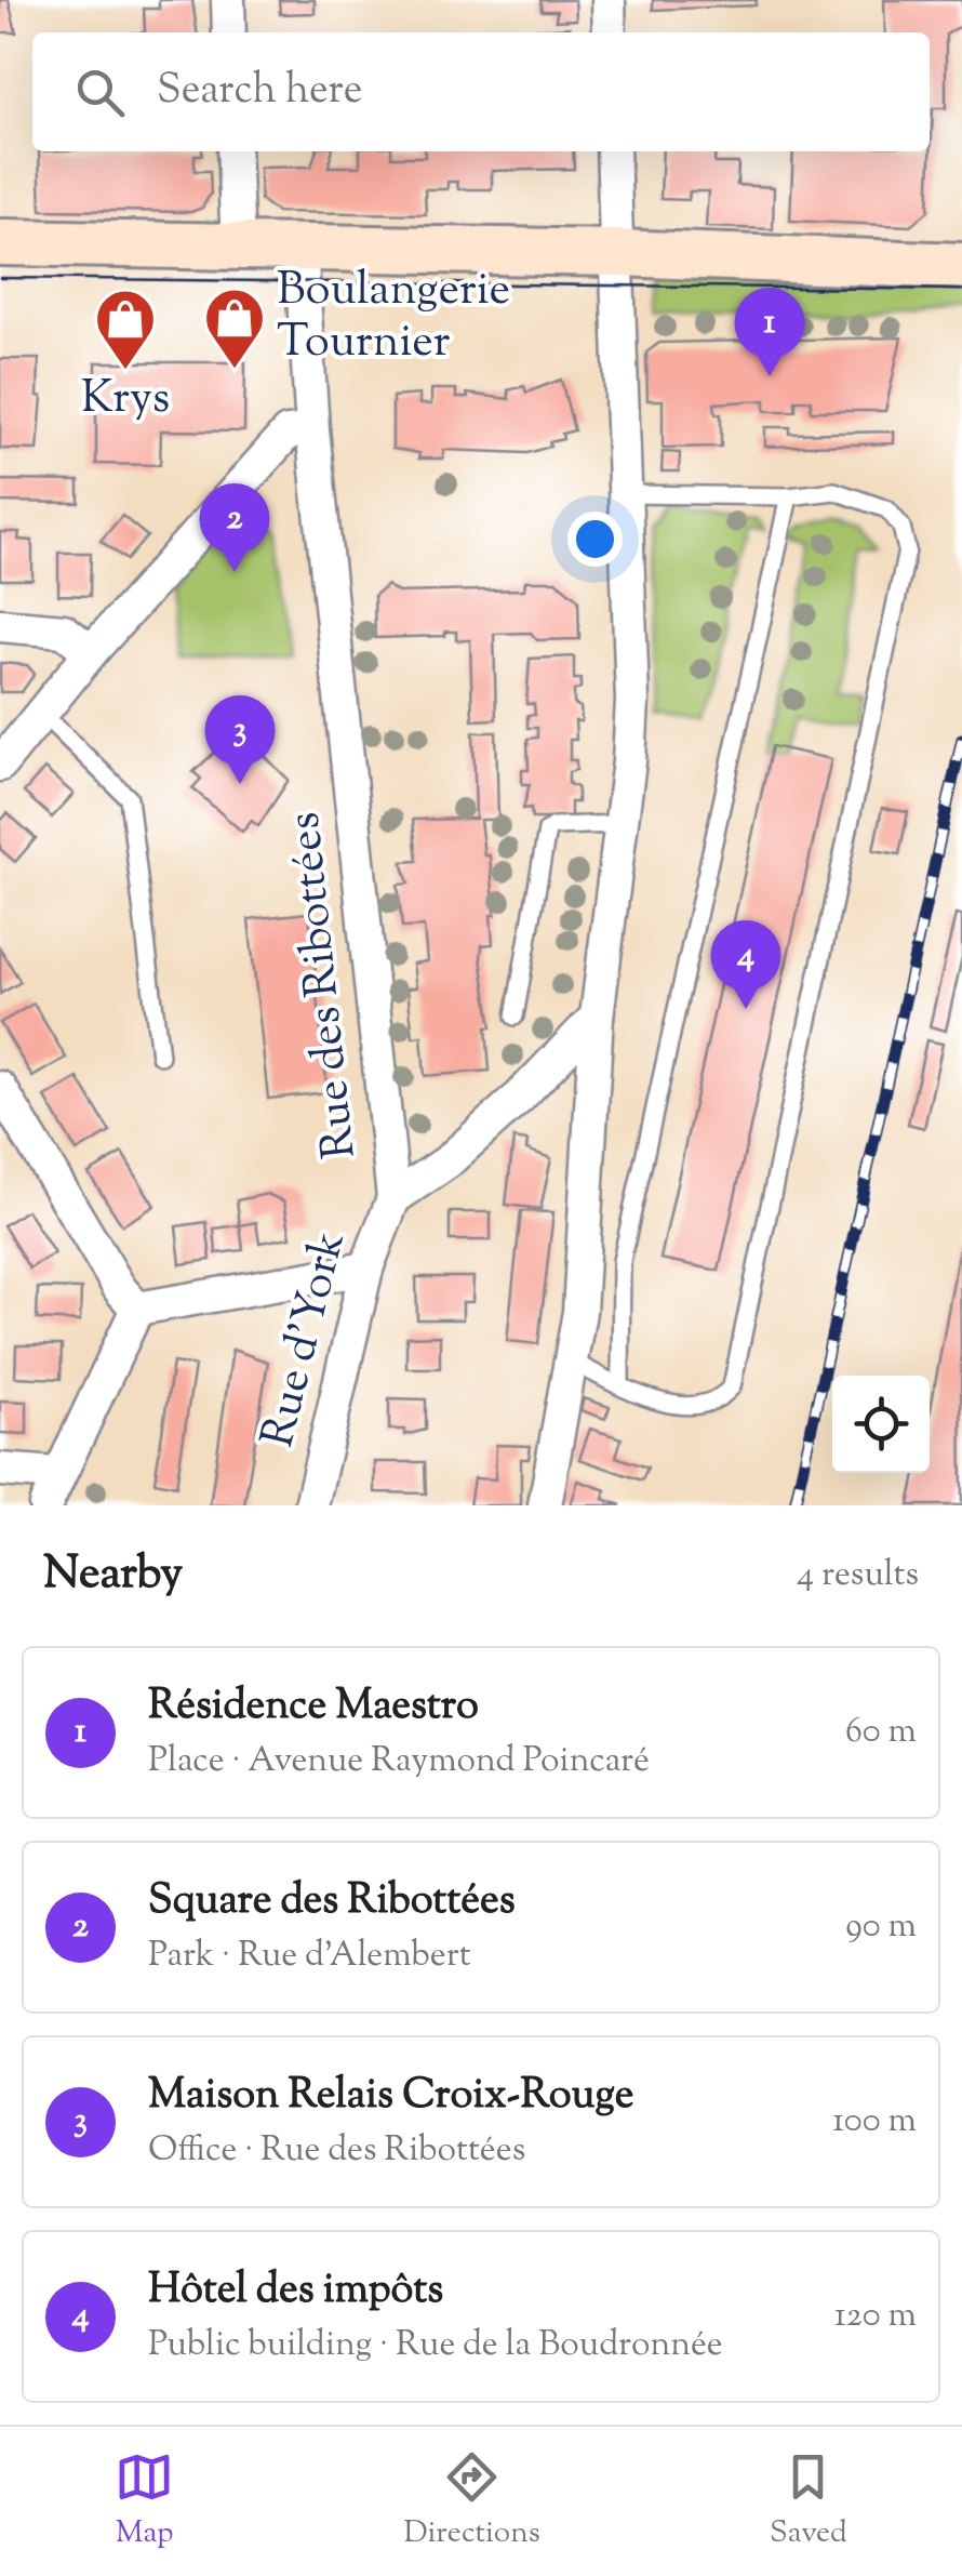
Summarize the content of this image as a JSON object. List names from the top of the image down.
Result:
{
  "streets": {
    "street": ["Rue des Ribottées", "Rue d'York"]
  },
  "crossings": [
    ["Rue des Ribottées", "Rue d'York"]
  ],
  "places": {
    "shop": ["Boulangerie Tournier", "Krys"]
  },
  "page": {
    "search": "Search here",
    "pins": [
      "1",
      "2",
      "3",
      "4"
    ],
    "heading": ["Nearby", "4 results"],
    "list": [
      {
        "mark": "1",
        "name": "Résidence Maestro",
        "note": "Place · Avenue Raymond Poincaré",
        "value": "60 m"
      },
      {
        "mark": "2",
        "name": "Square des Ribottées",
        "note": "Park · Rue d'Alembert",
        "value": "90 m"
      },
      {
        "mark": "3",
        "name": "Maison Relais Croix-Rouge",
        "note": "Office · Rue des Ribottées",
        "value": "100 m"
      },
      {
        "mark": "4",
        "name": "Hôtel des impôts",
        "note": "Public building · Rue de la Boudronnée",
        "value": "120 m"
      }
    ],
    "nav": ["Map", "Directions", "Saved"]
  }
}
